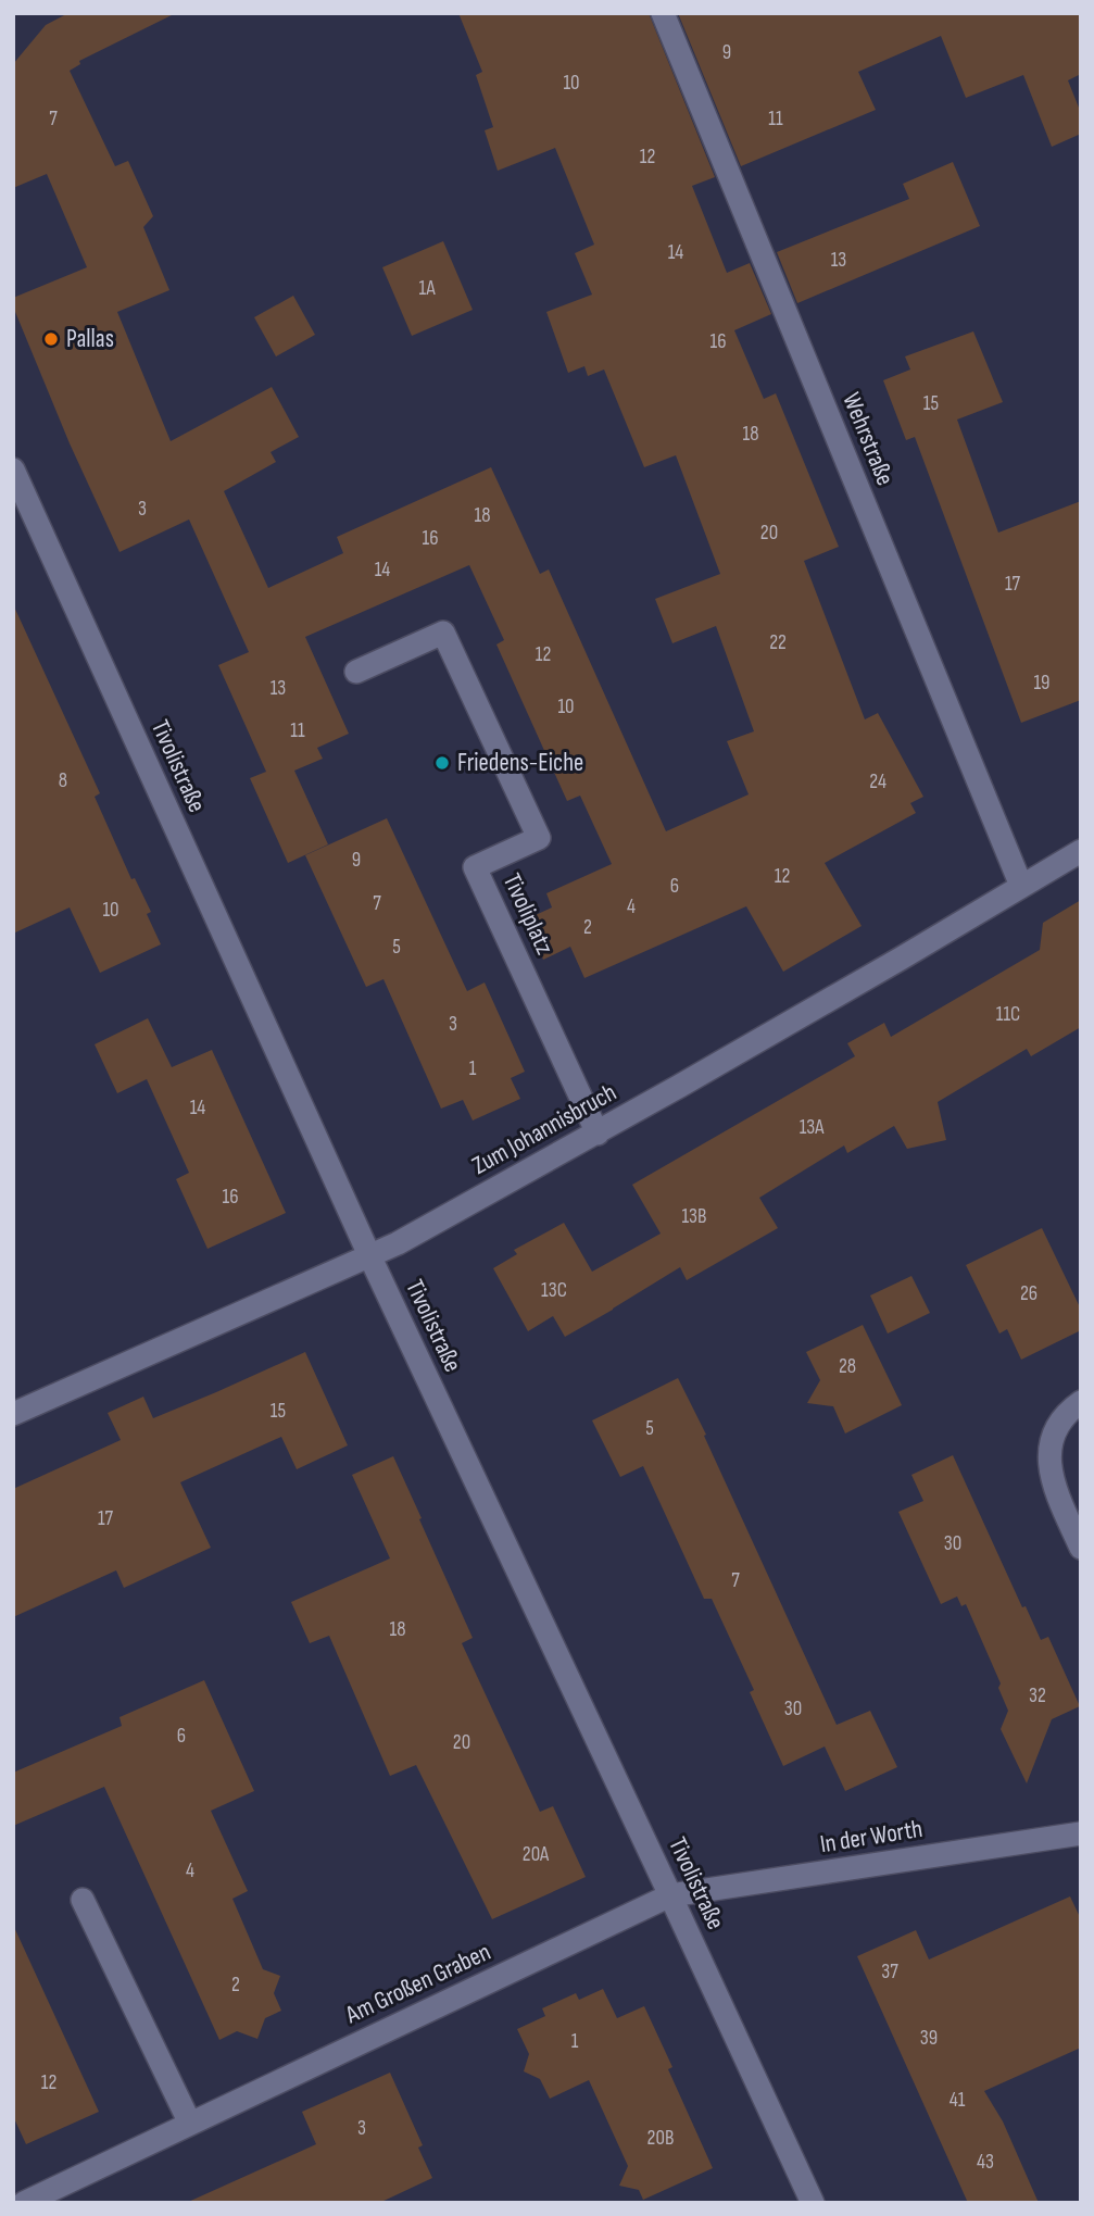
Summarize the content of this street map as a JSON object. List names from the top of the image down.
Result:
{
  "streets": {
    "street": [
      "Wehrstraße",
      "Tivolistraße",
      "Tivoliplatz",
      "Zum Johannisbruch",
      "In der Worth",
      "Am Großen Graben"
    ]
  },
  "crossings": [
    ["Wehrstraße", "Zum Johannisbruch"],
    ["Tivolistraße", "Zum Johannisbruch"],
    ["Tivolistraße", "In der Worth"],
    ["Tivolistraße", "Am Großen Graben"],
    ["Tivoliplatz", "Zum Johannisbruch"],
    ["In der Worth", "Am Großen Graben"]
  ],
  "places": ["Pallas", "Friedens-Eiche"],
  "house_numbers": [
    "9",
    "10",
    "7",
    "11",
    "12",
    "14",
    "13",
    "1A",
    "16",
    "15",
    "18",
    "3",
    "18",
    "20",
    "16",
    "14",
    "17",
    "22",
    "12",
    "19",
    "13",
    "10",
    "11",
    "8",
    "24",
    "9",
    "12",
    "6",
    "7",
    "4",
    "10",
    "2",
    "5",
    "11C",
    "3",
    "1",
    "14",
    "13A",
    "16",
    "13B",
    "13C",
    "26",
    "28",
    "15",
    "5",
    "17",
    "30",
    "7",
    "18",
    "32",
    "30",
    "6",
    "20",
    "20A",
    "4",
    "37",
    "2",
    "39",
    "1",
    "12",
    "41",
    "3",
    "20B",
    "43"
  ]
}
